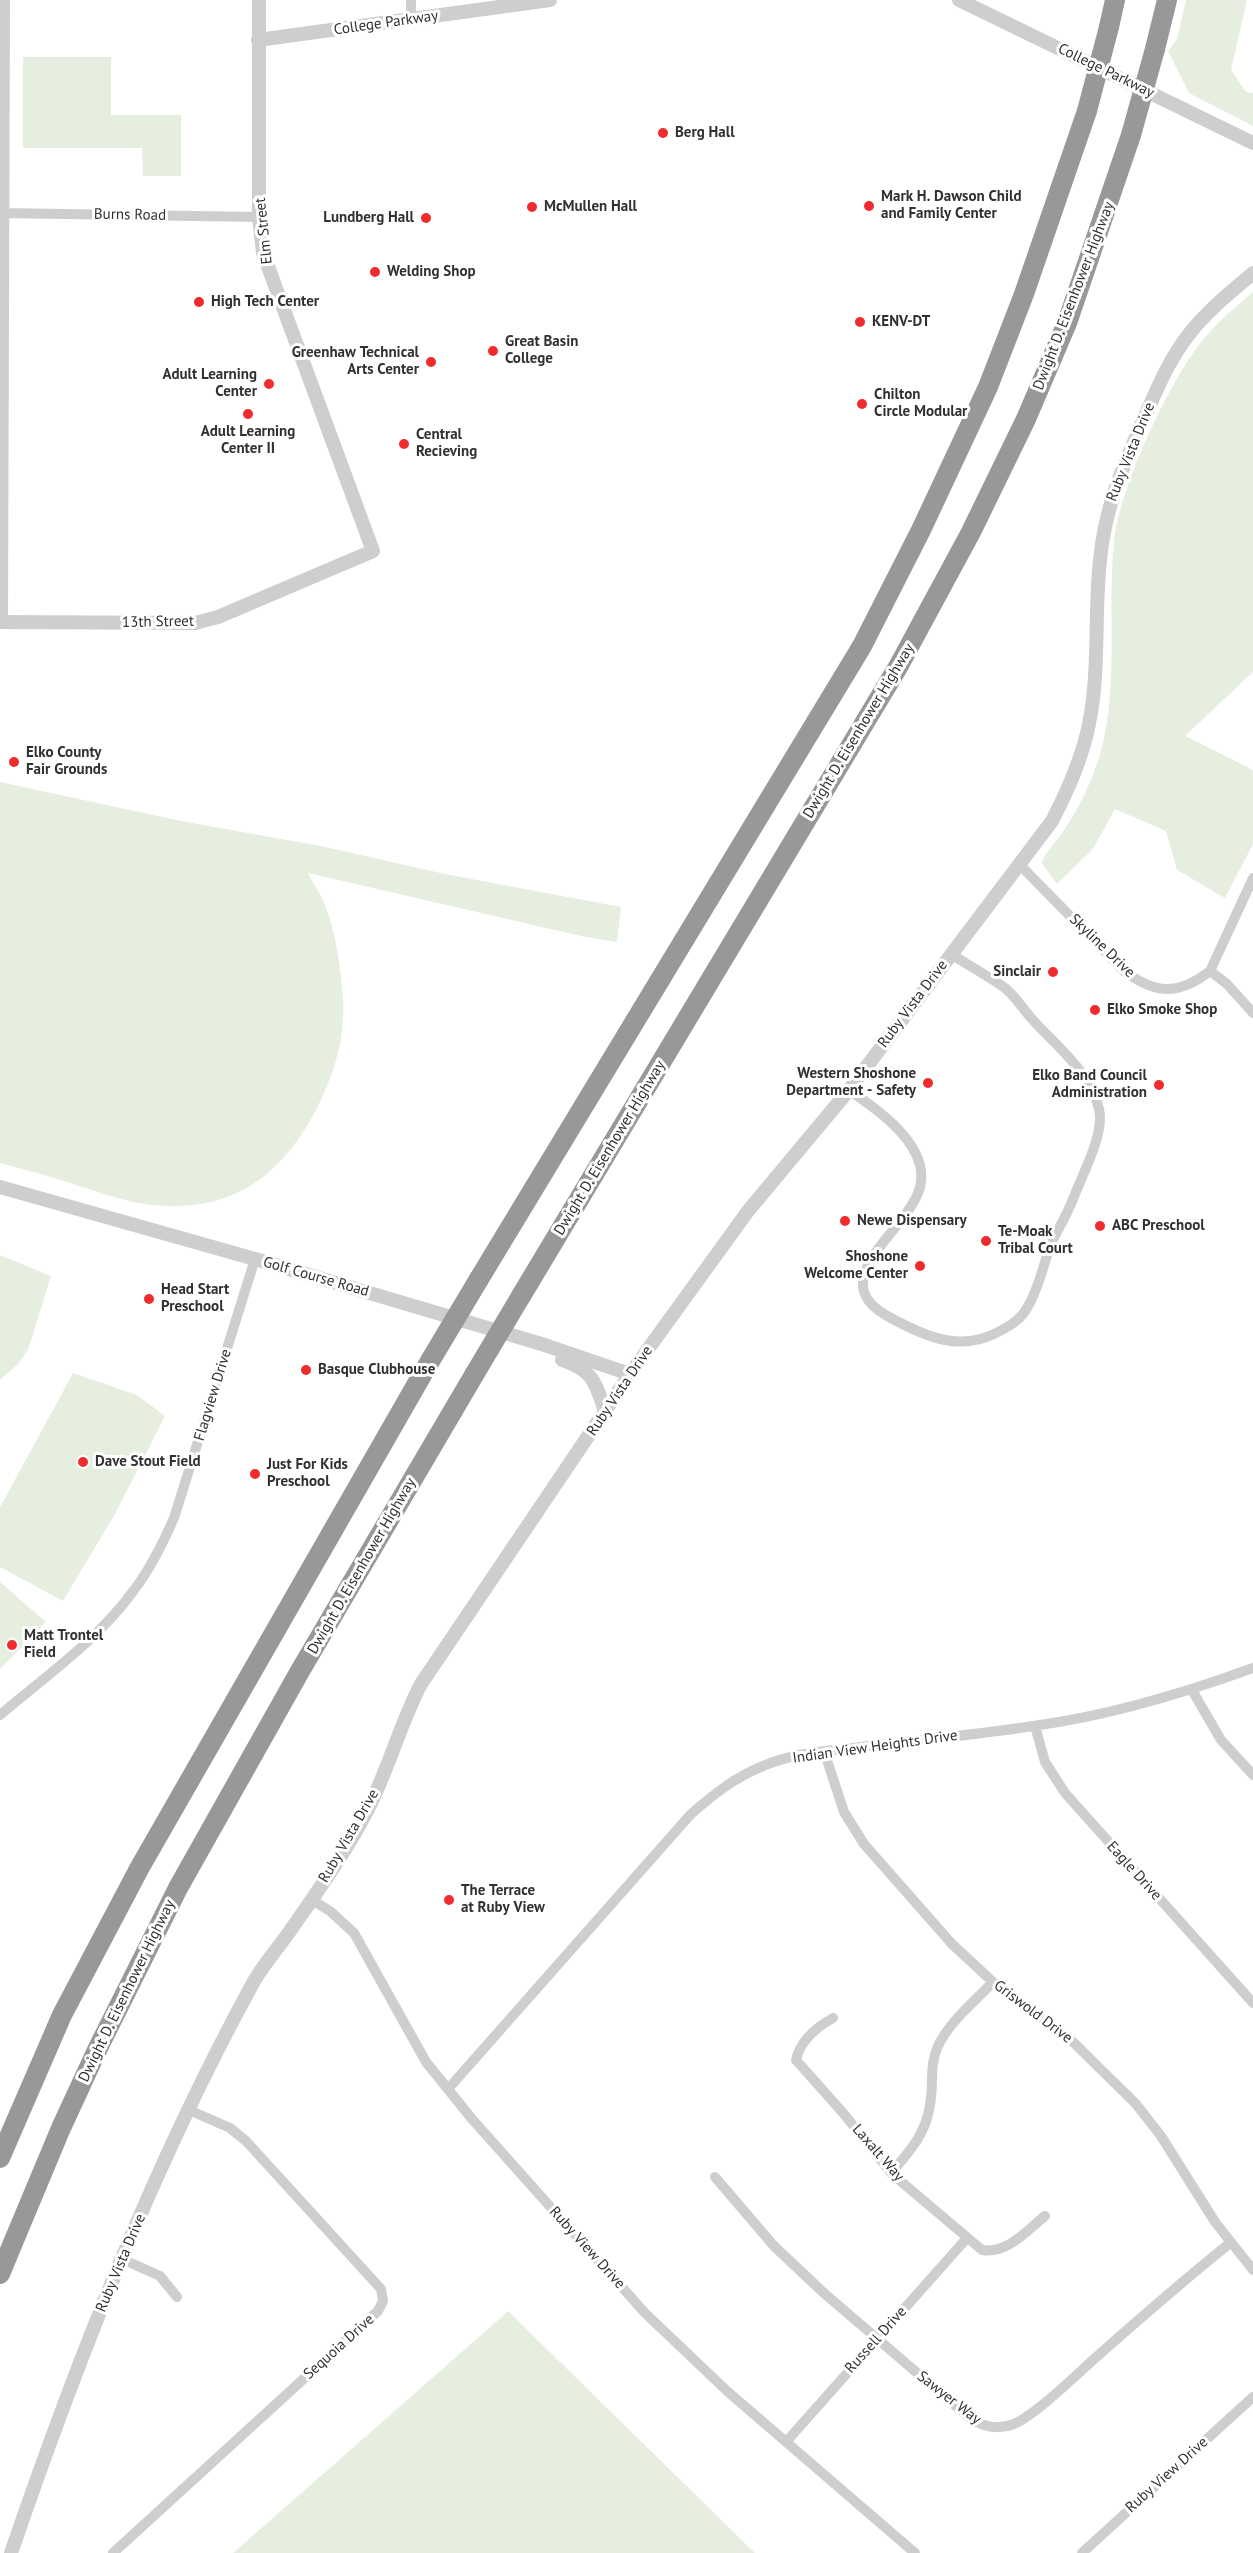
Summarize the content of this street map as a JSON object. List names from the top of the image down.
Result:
{
  "streets": {
    "highway": ["Dwight D. Eisenhower Highway"],
    "street": [
      "College Parkway",
      "Burns Road",
      "Elm Street",
      "Ruby Vista Drive",
      "13th Street",
      "Skyline Drive",
      "Golf Course Road",
      "Flagview Drive",
      "Indian View Heights Drive",
      "Eagle Drive",
      "Griswold Drive",
      "Laxalt Way",
      "Ruby View Drive",
      "Russell Drive",
      "Sequoia Drive",
      "Sawyer Way"
    ]
  },
  "crossings": [
    ["College Parkway", "Elm Street"],
    ["Burns Road", "Elm Street"],
    ["Elm Street", "13th Street"],
    ["Ruby Vista Drive", "Skyline Drive"],
    ["Ruby Vista Drive", "Golf Course Road"],
    ["Ruby Vista Drive", "Ruby View Drive"],
    ["Ruby Vista Drive", "Sequoia Drive"],
    ["Golf Course Road", "Flagview Drive"],
    ["Indian View Heights Drive", "Eagle Drive"],
    ["Indian View Heights Drive", "Griswold Drive"],
    ["Indian View Heights Drive", "Ruby View Drive"],
    ["Griswold Drive", "Sawyer Way"],
    ["Laxalt Way", "Russell Drive"],
    ["Ruby View Drive", "Russell Drive"],
    ["Russell Drive", "Sawyer Way"]
  ],
  "places": [
    "Berg Hall",
    "Mark H. Dawson Child and Family Center",
    "McMullen Hall",
    "Lundberg Hall",
    "Welding Shop",
    "High Tech Center",
    "KENV-DT",
    "Great Basin College",
    "Greenhaw Technical Arts Center",
    "Adult Learning Center",
    "Chilton Circle Modular",
    "Adult Learning Center II",
    "Central Recieving",
    "Elko County Fair Grounds",
    "Sinclair",
    "Elko Smoke Shop",
    "Western Shoshone Department - Safety",
    "Elko Band Council Administration",
    "Newe Dispensary",
    "ABC Preschool",
    "Te-Moak Tribal Court",
    "Shoshone Welcome Center",
    "Head Start Preschool",
    "Basque Clubhouse",
    "Dave Stout Field",
    "Just For Kids Preschool",
    "Matt Trontel Field",
    "The Terrace at Ruby View"
  ]
}
